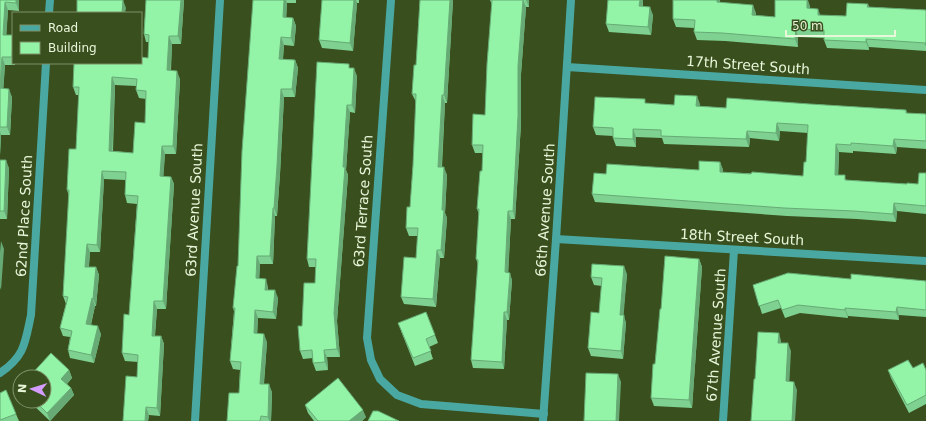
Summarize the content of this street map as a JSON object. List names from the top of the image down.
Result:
{
  "streets": {
    "street": [
      "17th Street South",
      "63rd Terrace South",
      "63rd Avenue South",
      "66th Avenue South",
      "62nd Place South",
      "18th Street South",
      "67th Avenue South"
    ]
  },
  "crossings": [
    ["17th Street South", "66th Avenue South"],
    ["63rd Terrace South", "66th Avenue South"],
    ["66th Avenue South", "18th Street South"],
    ["18th Street South", "67th Avenue South"]
  ],
  "legend": ["Road", "Building"],
  "scale_bar": "50 m",
  "north": "left"
}
